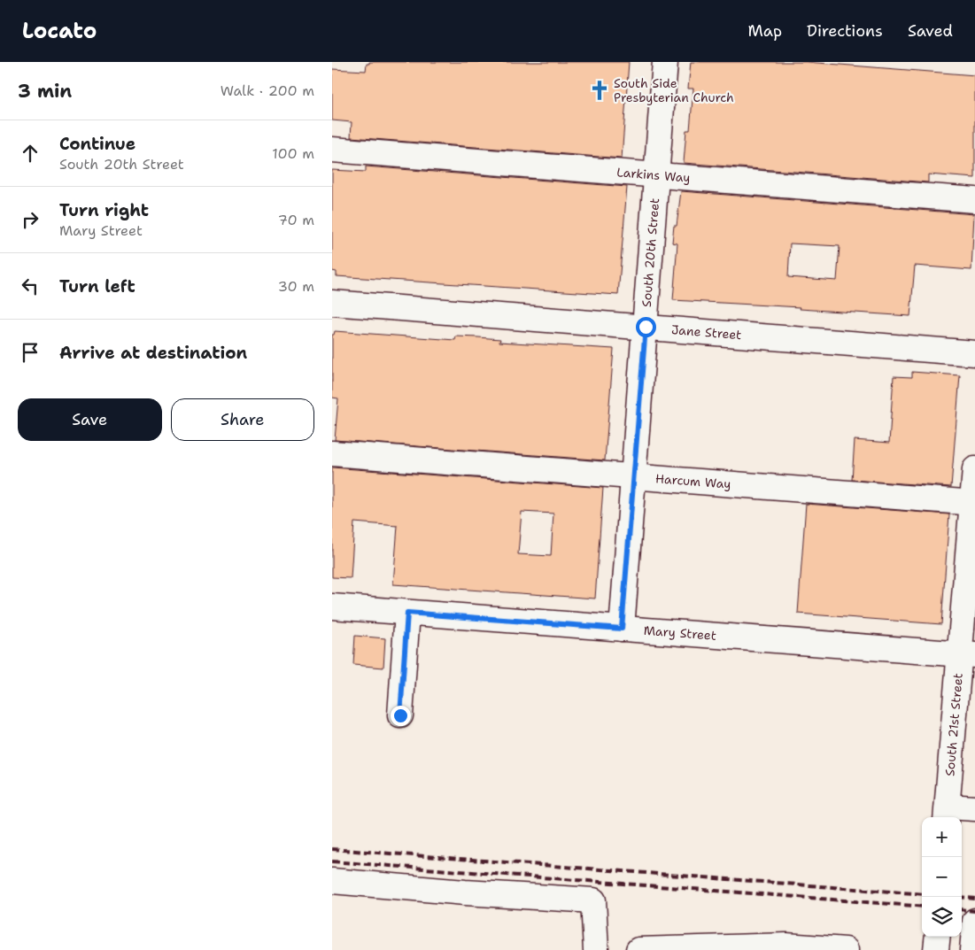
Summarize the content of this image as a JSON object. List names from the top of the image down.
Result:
{
  "streets": {
    "street": [
      "Larkins Way",
      "South 20th Street",
      "Jane Street",
      "Harcum Way",
      "Mary Street",
      "South 21st Street"
    ]
  },
  "crossings": [
    ["Larkins Way", "South 20th Street"],
    ["South 20th Street", "Jane Street"],
    ["South 20th Street", "Harcum Way"],
    ["South 20th Street", "Mary Street"],
    ["Harcum Way", "South 21st Street"],
    ["Mary Street", "South 21st Street"]
  ],
  "places": {
    "church": ["South Side Presbyterian Church"]
  },
  "page": {
    "header": "Locato",
    "nav": ["Map", "Directions", "Saved"],
    "heading": ["3 min", "Walk · 200 m"],
    "list": [
      ["Continue", "South 20th Street", "100 m"],
      ["Turn right", "Mary Street", "70 m"],
      ["Turn left", "30 m"],
      "Arrive at destination"
    ],
    "buttons": ["Save", "Share"],
    "map_buttons": ["+", "−"]
  }
}
